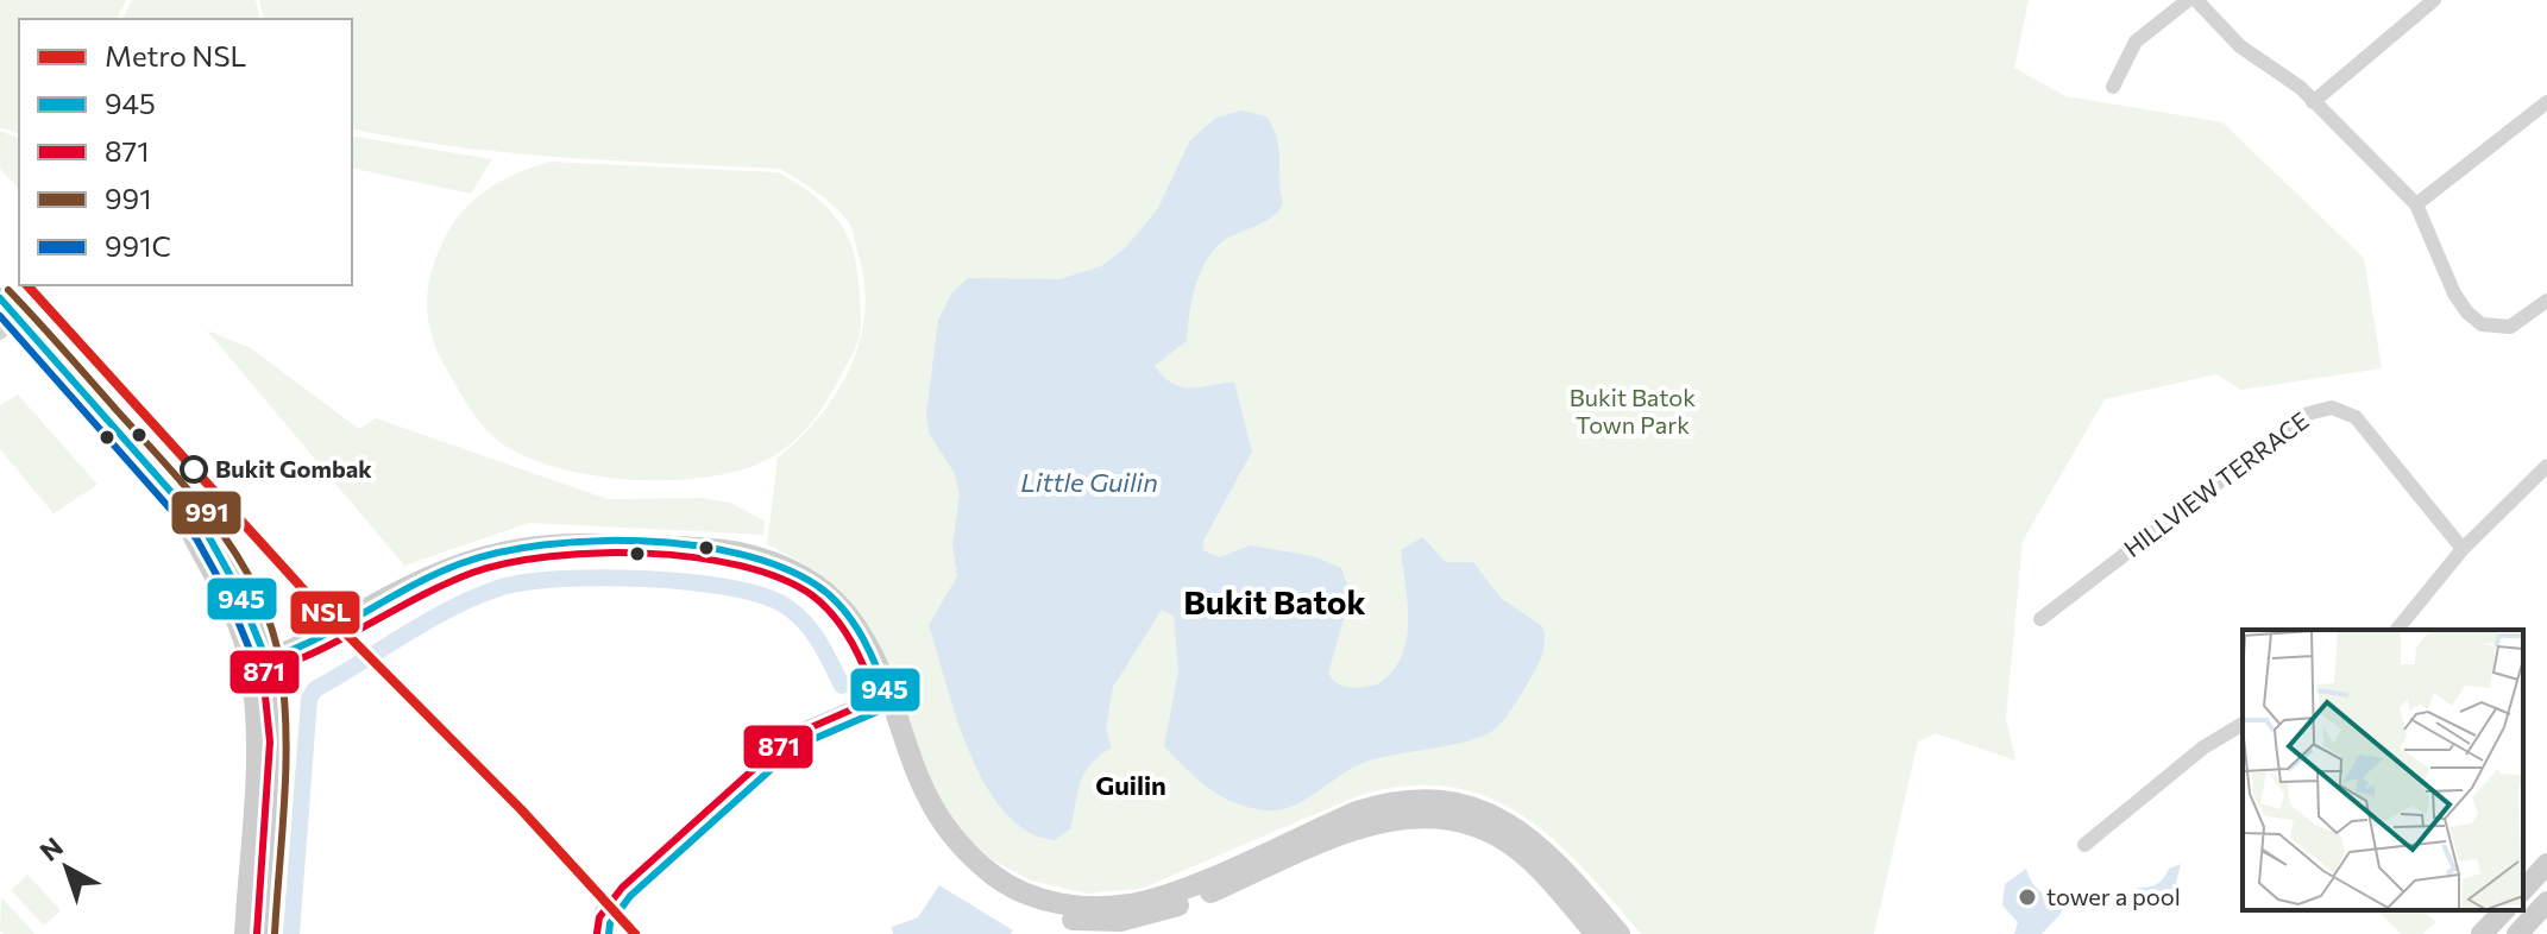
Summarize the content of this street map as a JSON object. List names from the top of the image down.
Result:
{
  "streets": {
    "street": ["HILLVIEW TERRACE"]
  },
  "districts": ["Bukit Batok", "Guilin"],
  "water": ["Little Guilin"],
  "parks": ["Bukit Batok Town Park"],
  "places": ["Bukit Gombak", "tower a pool"],
  "lines": [
    "metro line NSL",
    "transit line 991",
    "transit line 945",
    "transit line 991C",
    "transit line 871"
  ],
  "legend": [
    "Metro NSL",
    "945",
    "871",
    "991",
    "991C"
  ],
  "north": "top left"
}
